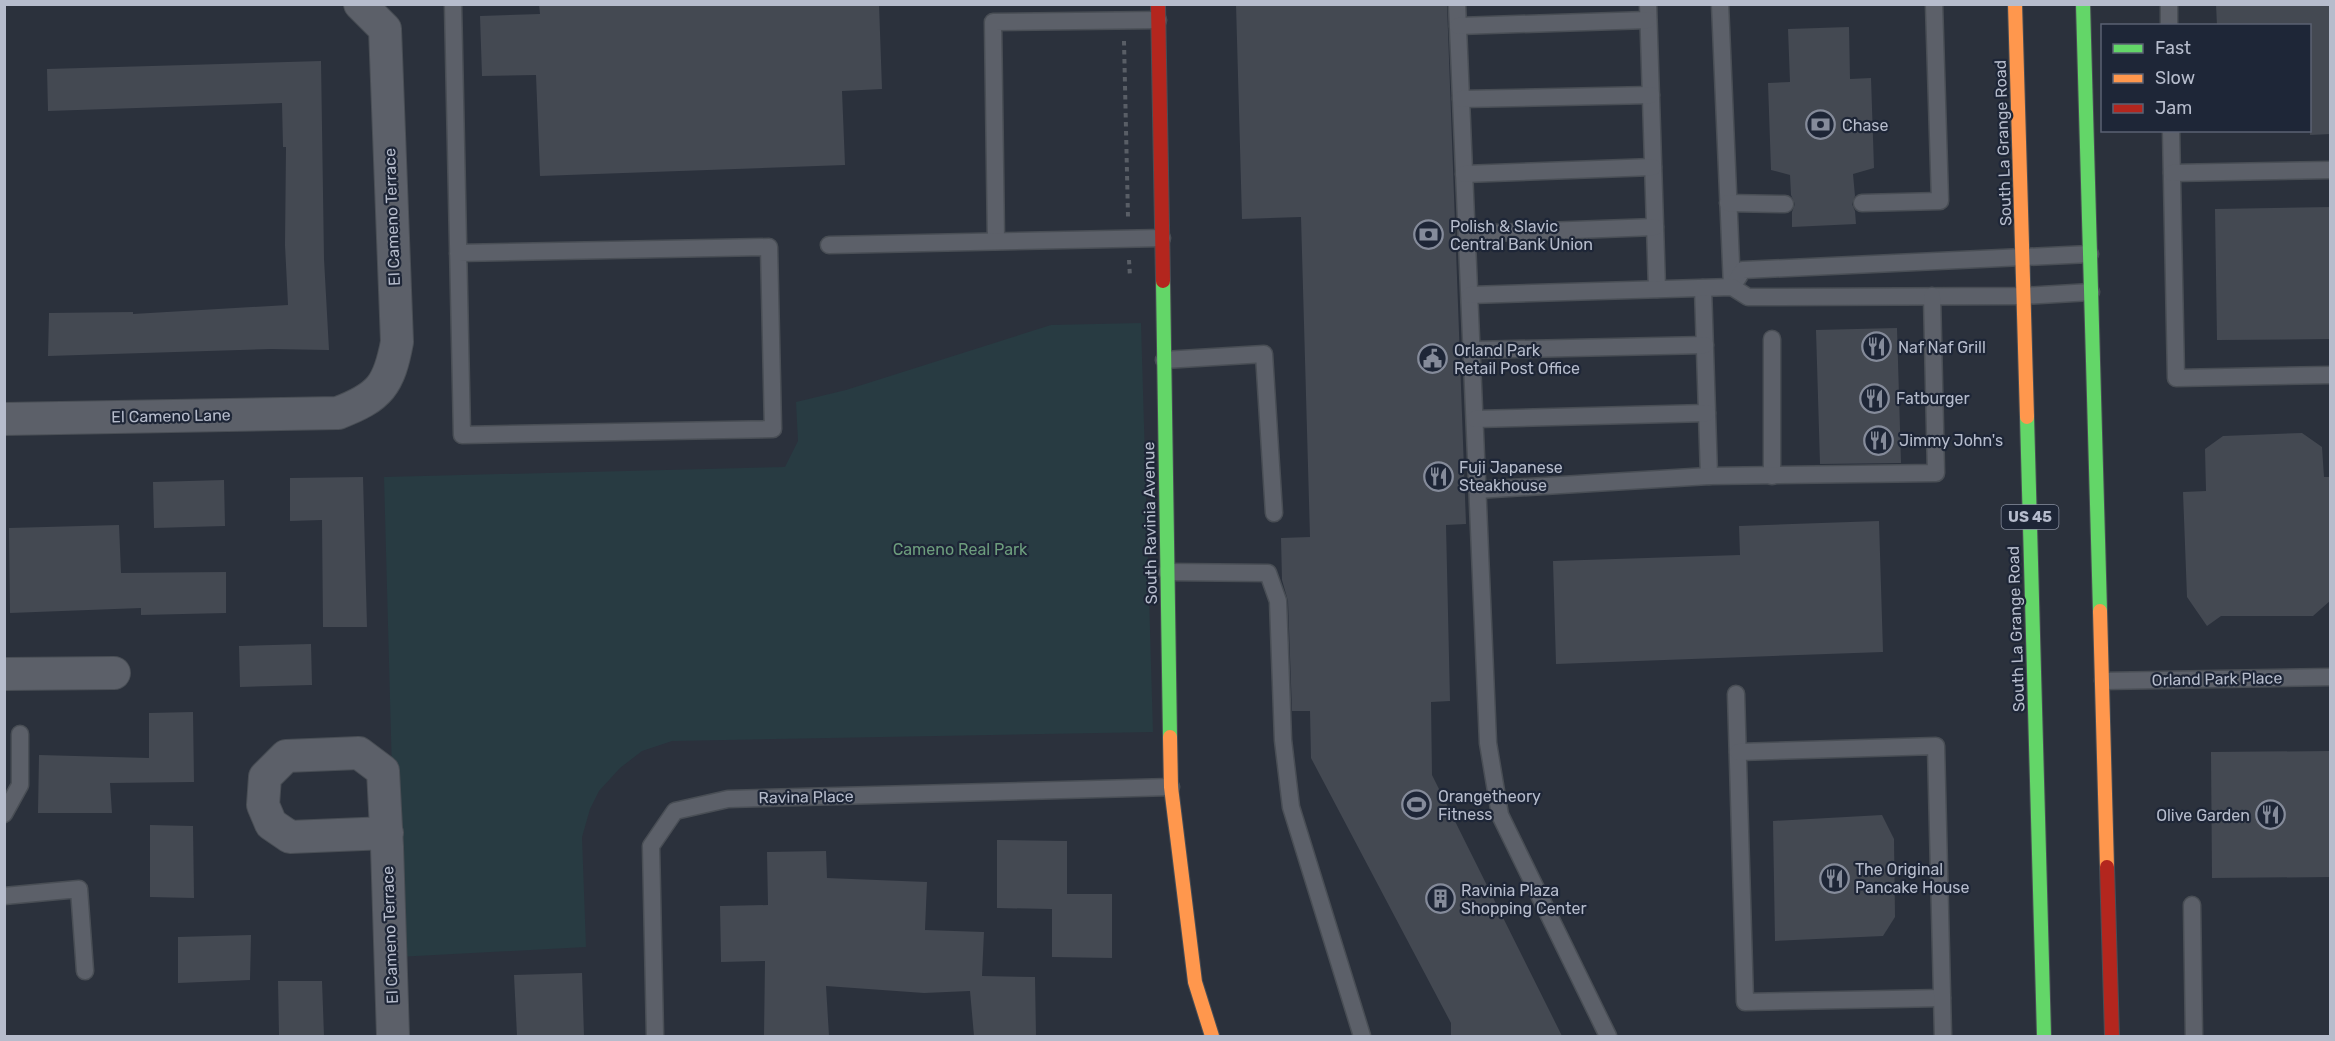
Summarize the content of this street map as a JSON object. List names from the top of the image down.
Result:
{
  "streets": {
    "main road": ["South La Grange Road", "US 45", "South Ravinia Avenue"],
    "street": ["El Cameno Terrace", "El Cameno Lane"],
    "lane": ["Orland Park Place", "Ravina Place"]
  },
  "crossings": [
    ["El Cameno Terrace", "El Cameno Lane"],
    ["South Ravinia Avenue", "Ravina Place"]
  ],
  "parks": ["Cameno Real Park"],
  "places": {
    "bank": ["Chase", "Polish & Slavic Central Bank Union"],
    "restaurant": [
      "Naf Naf Grill",
      "Fatburger",
      "Jimmy John's",
      "Fuji Japanese Steakhouse",
      "Olive Garden",
      "The Original Pancake House"
    ],
    "public building": ["Orland Park Retail Post Office"],
    "sports": ["Orangetheory Fitness"],
    "building": ["Ravinia Plaza Shopping Center"]
  },
  "legend": ["Fast", "Slow", "Jam"]
}
